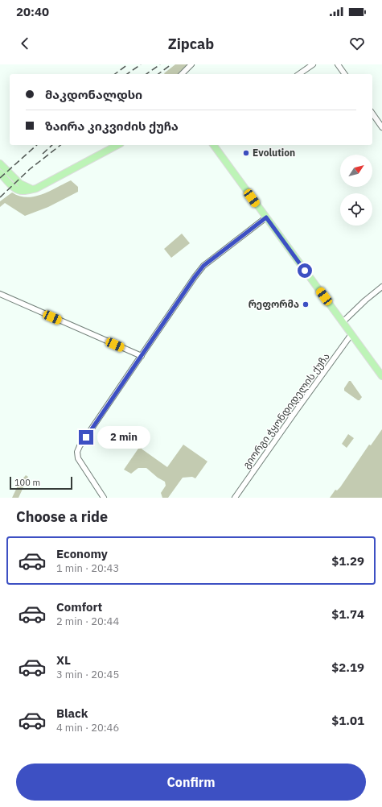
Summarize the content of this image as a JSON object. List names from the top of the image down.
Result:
{
  "streets": {
    "street": ["გიორგი ჭყონდიდელის ქუჩა"]
  },
  "places": ["Evolution", "რეფორმა"],
  "scale_bar": "100 m",
  "north": "top right",
  "page": {
    "status": "20:40",
    "header": "Zipcab",
    "banner": ["მაკდონალდსი", "ზაირა კიკვიძის ქუჩა"],
    "bubble": "2 min",
    "scale": "100 m",
    "heading": "Choose a ride",
    "list": [
      {
        "name": "Economy",
        "note": "1 min · 20:43",
        "value": "$1.29"
      },
      {
        "name": "Comfort",
        "note": "2 min · 20:44",
        "value": "$1.74"
      },
      {
        "name": "XL",
        "note": "3 min · 20:45",
        "value": "$2.19"
      },
      {
        "name": "Black",
        "note": "4 min · 20:46",
        "value": "$1.01"
      }
    ],
    "buttons": "Confirm"
  }
}
